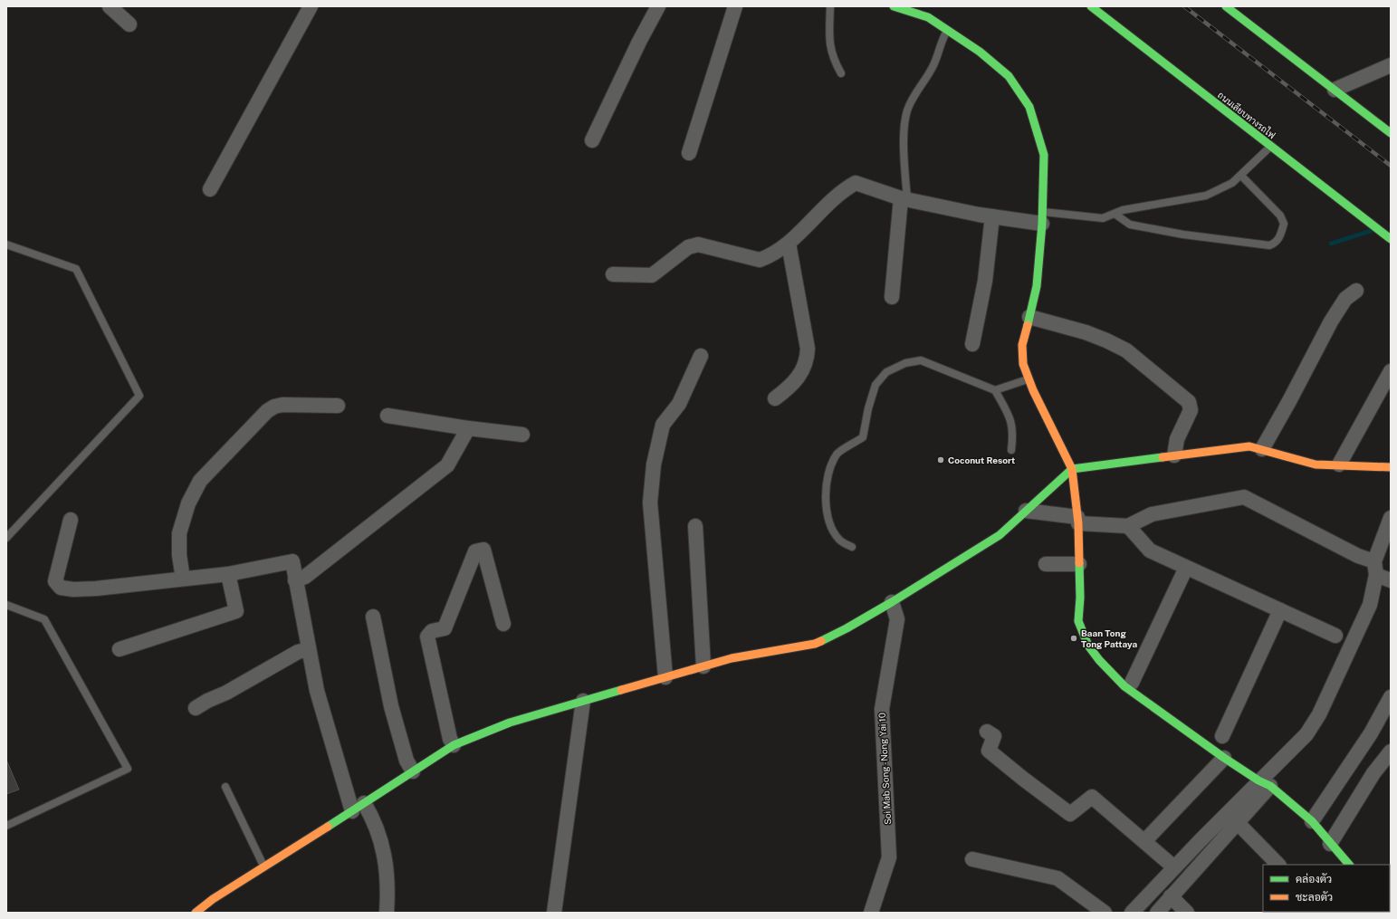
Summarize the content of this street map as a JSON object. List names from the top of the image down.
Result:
{
  "streets": {
    "street": ["ถนนเลียบทางรถไฟ", "Soi Mab Song - Nong Yai 10"]
  },
  "places": ["Coconut Resort", "Baan Tong Tong Pattaya"],
  "legend": ["คล่องตัว", "ชะลอตัว"]
}
